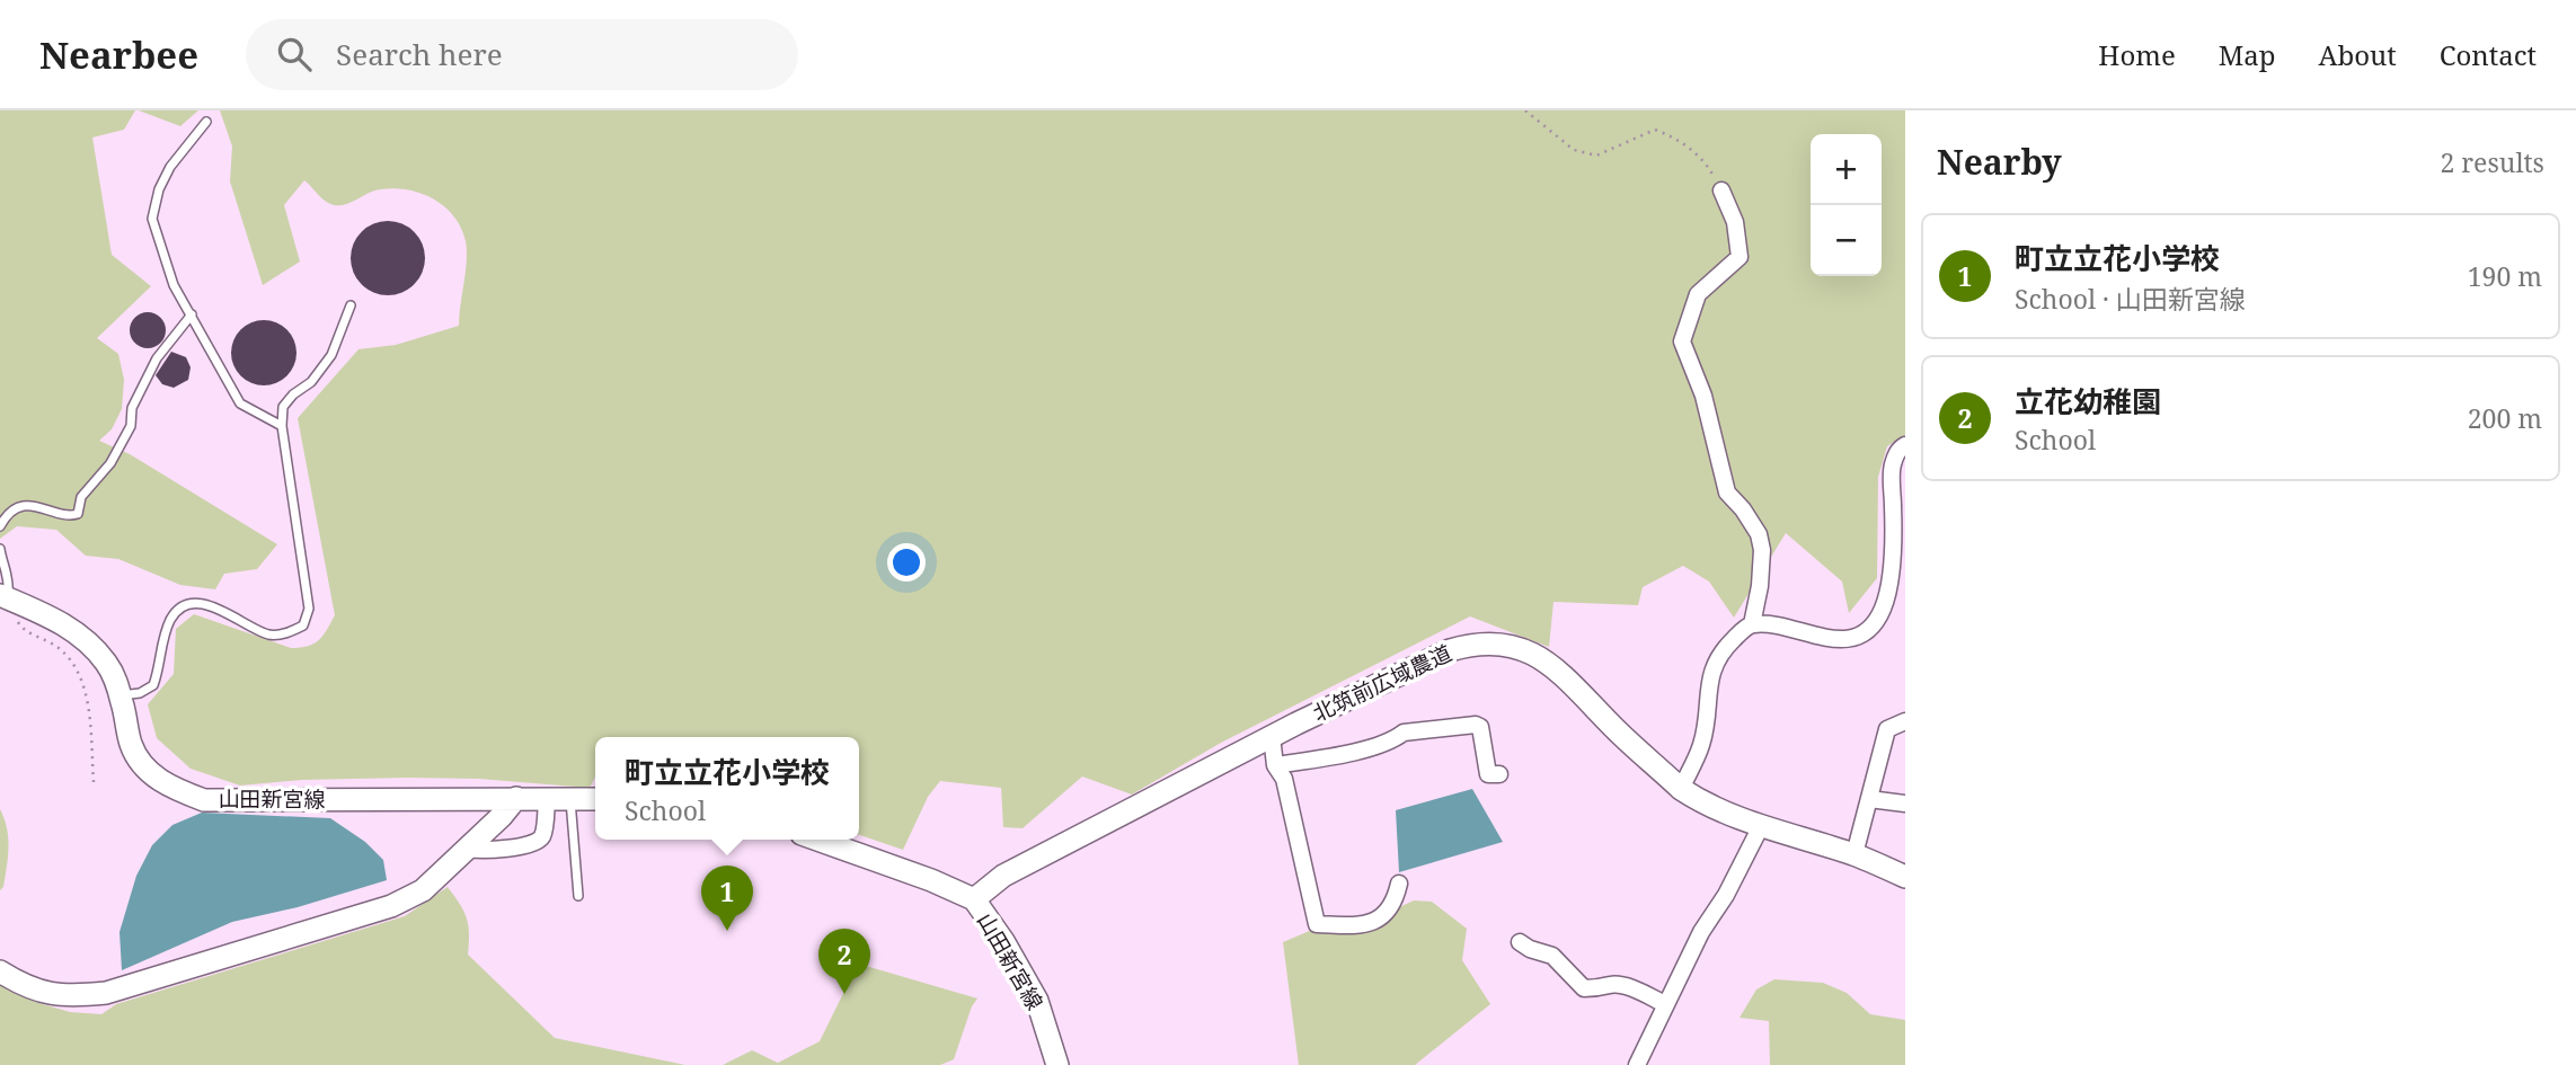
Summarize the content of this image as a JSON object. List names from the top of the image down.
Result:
{
  "streets": {
    "street": ["北筑前広域農道", "山田新宮線"]
  },
  "crossings": [
    ["北筑前広域農道", "山田新宮線"]
  ],
  "page": {
    "header": "Nearbee",
    "search": "Search here",
    "nav": [
      "Home",
      "Map",
      "About",
      "Contact"
    ],
    "heading": ["Nearby", "2 results"],
    "map_buttons": ["+", "−"],
    "list": [
      {
        "mark": "1",
        "name": "町立立花小学校",
        "note": "School · 山田新宮線",
        "value": "190 m"
      },
      {
        "mark": "2",
        "name": "立花幼稚園",
        "note": "School",
        "value": "200 m"
      }
    ],
    "popup": ["町立立花小学校", "School"],
    "pins": ["1", "2"]
  }
}
